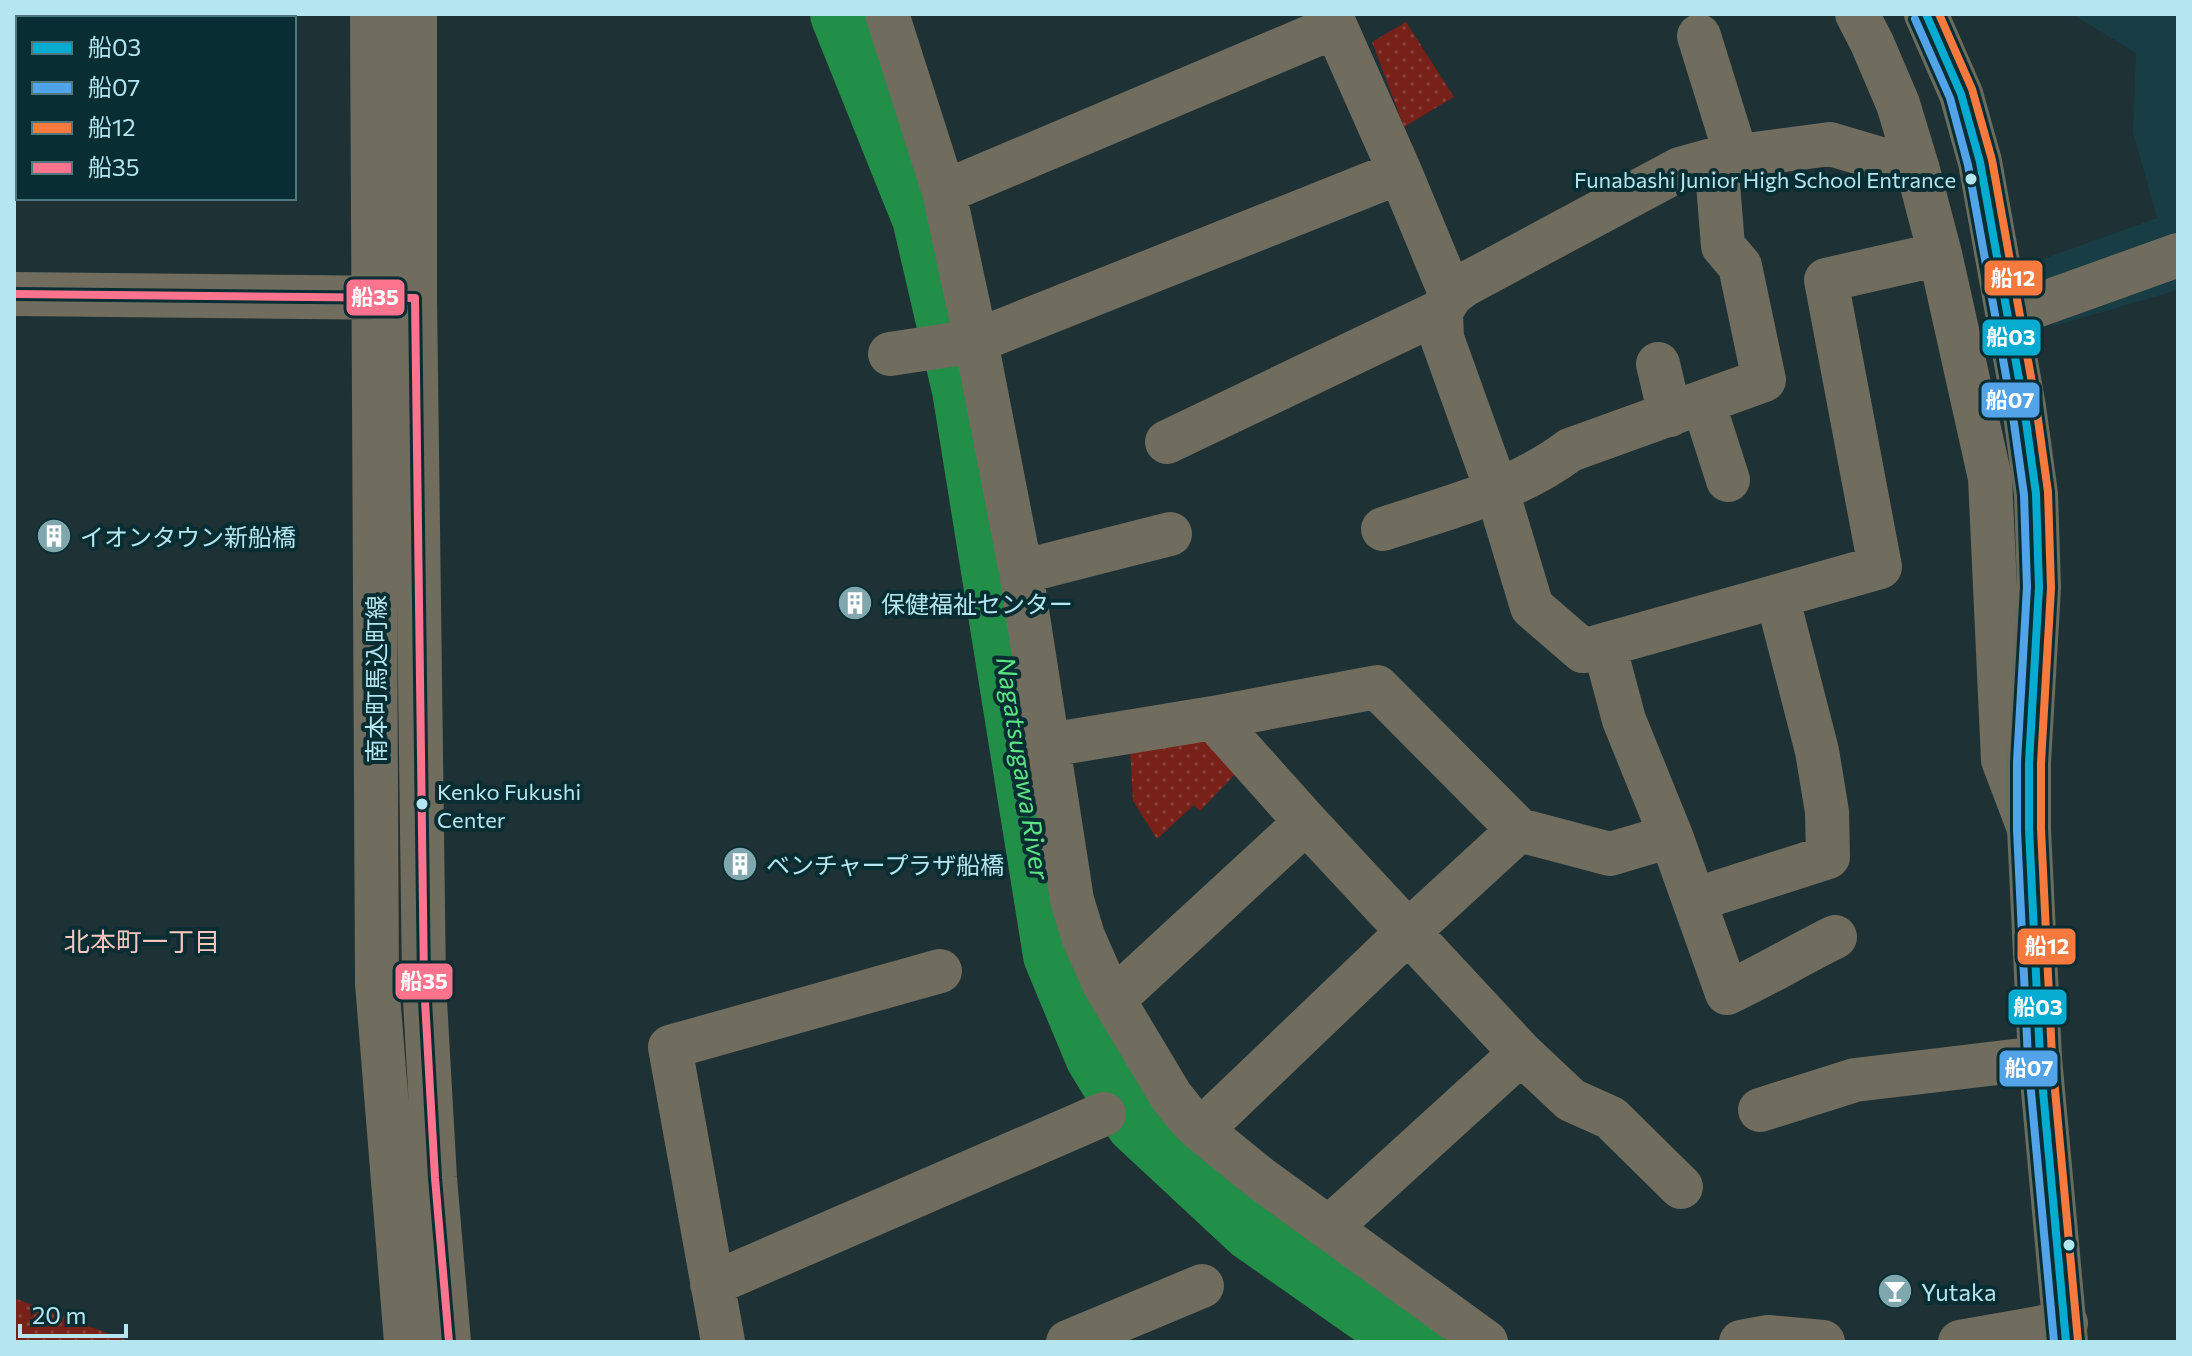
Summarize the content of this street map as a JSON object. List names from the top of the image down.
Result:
{
  "streets": {
    "street": ["南本町馬込町線"]
  },
  "districts": ["北本町一丁目"],
  "water": ["Nagatsugawa River"],
  "places": {
    "other": ["Funabashi Junior High School Entrance", "Kenko Fukushi Center"],
    "building": ["イオンタウン新船橋", "保健福祉センター", "ベンチャープラザ船橋"],
    "bar": ["Yutaka"]
  },
  "lines": [
    "transit line 船03",
    "transit line 船12",
    "transit line 船07",
    "transit line 船35"
  ],
  "legend": [
    "船03",
    "船07",
    "船12",
    "船35"
  ],
  "scale_bar": "20 m"
}
